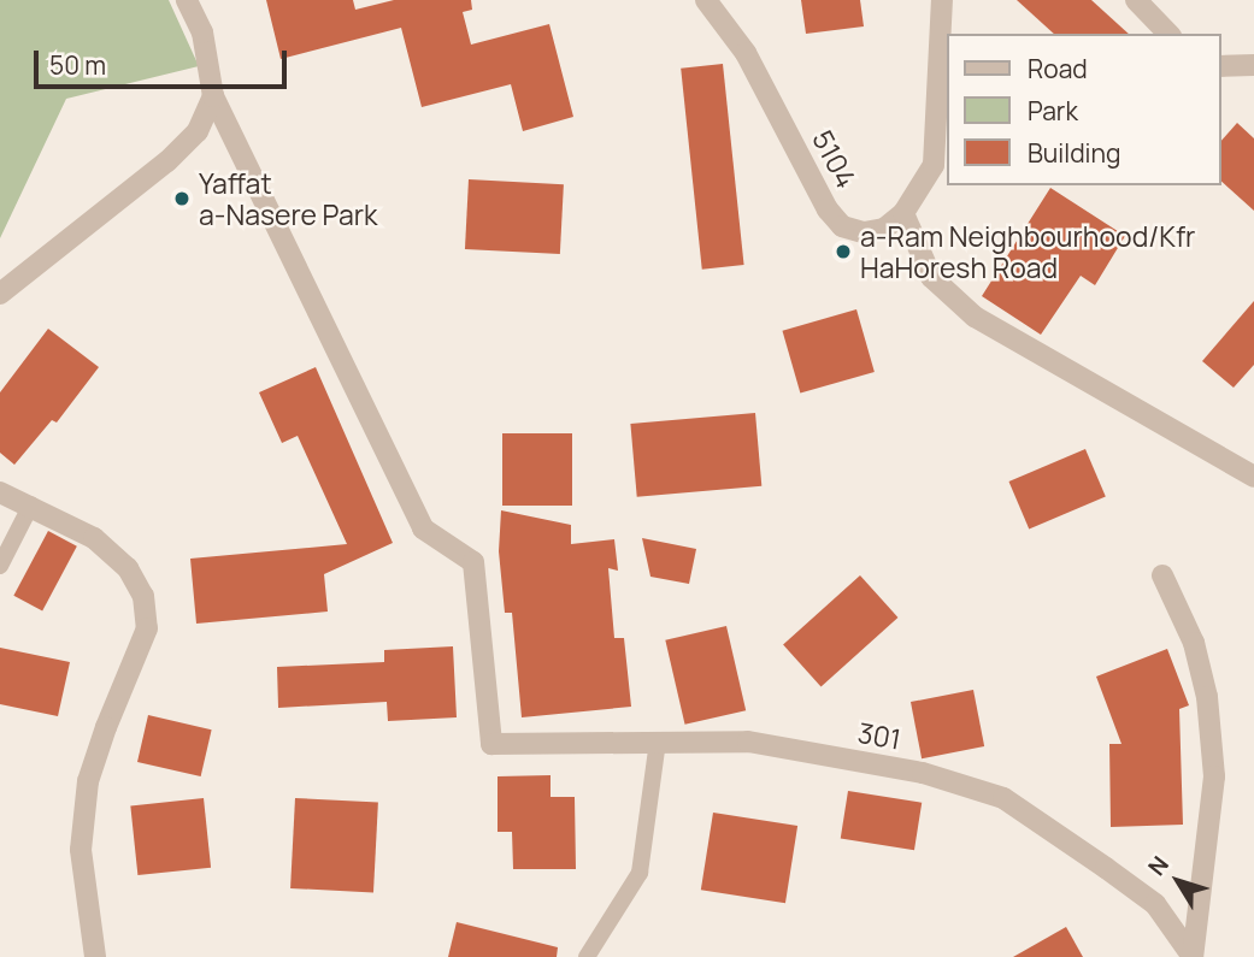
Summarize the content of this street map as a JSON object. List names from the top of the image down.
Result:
{
  "streets": {
    "street": ["5104", "301"]
  },
  "places": ["Yaffat a-Nasere Park", "a-Ram Neighbourhood/Kfr HaHoresh Road"],
  "legend": ["Road", "Park", "Building"],
  "scale_bar": "50 m",
  "north": "top left"
}
